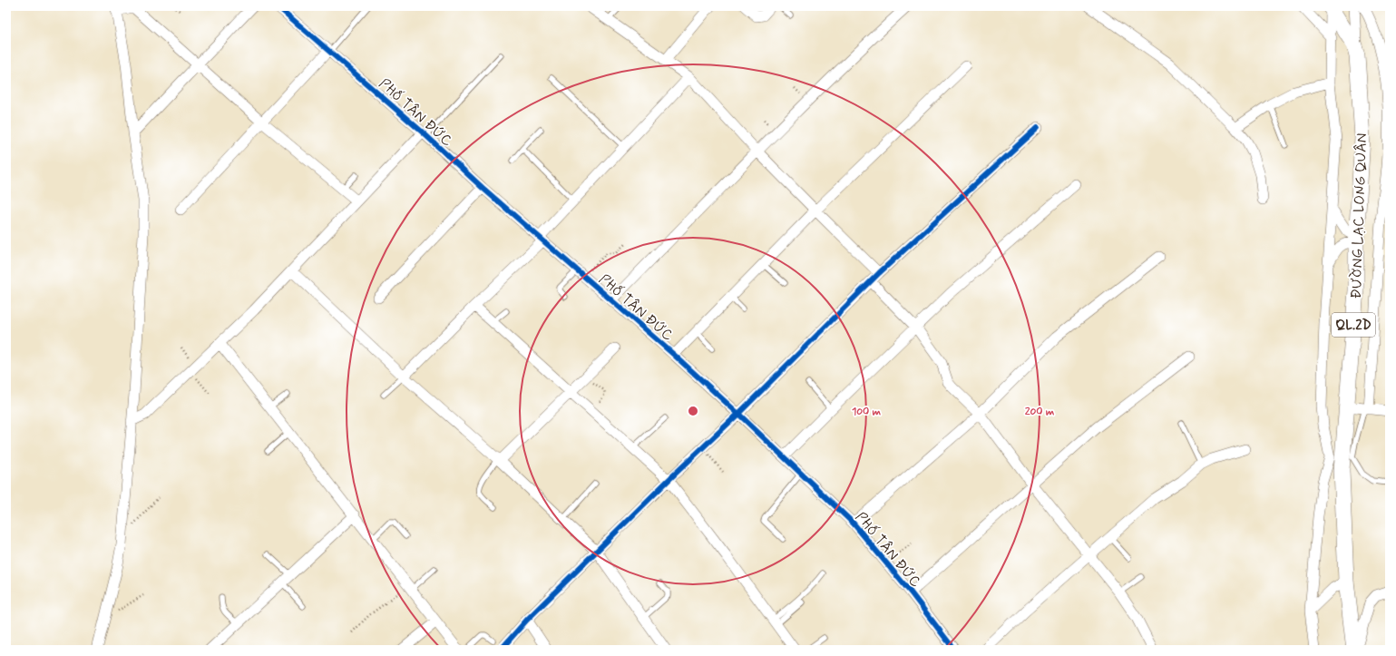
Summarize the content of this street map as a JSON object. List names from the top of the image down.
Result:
{
  "streets": {
    "main road": ["ĐƯỜNG LẠC LONG QUÂN", "QL.2D"],
    "street": ["PHỐ TÂN ĐỨC"]
  },
  "rings": ["100 m", "200 m"]
}
